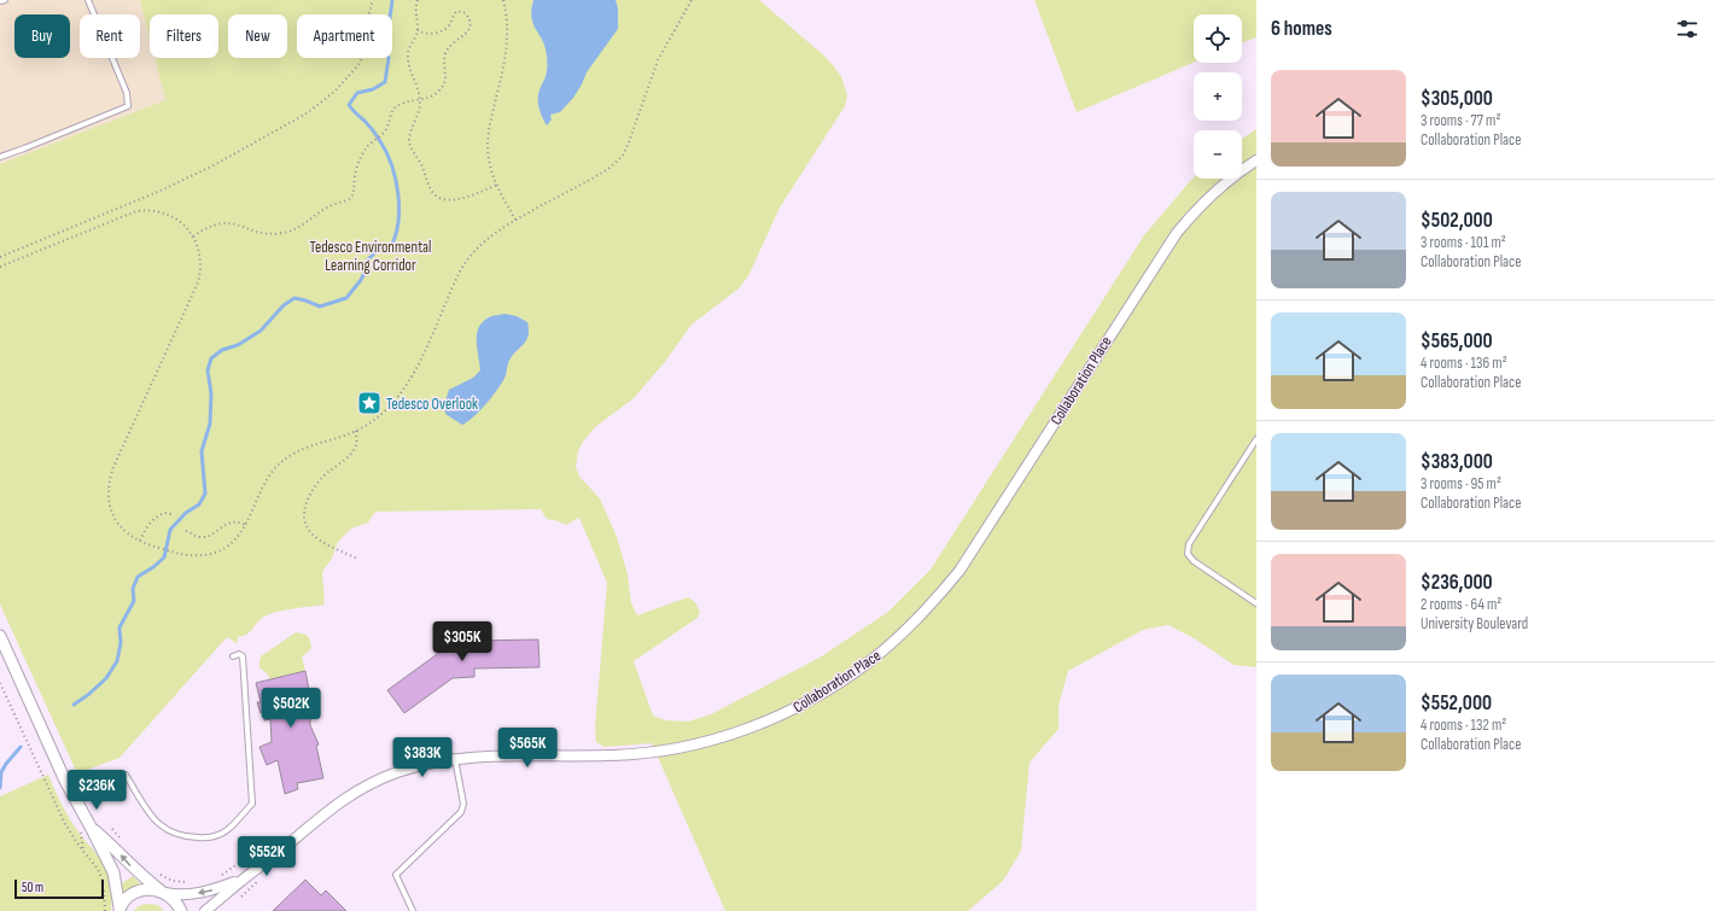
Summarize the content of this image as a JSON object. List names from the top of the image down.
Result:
{
  "streets": {
    "street": ["Collaboration Place"]
  },
  "parks": ["Tedesco Environmental Learning Corridor"],
  "places": {
    "place": ["Tedesco Overlook"]
  },
  "scale_bar": "50 m",
  "page": {
    "heading": "6 homes",
    "map_buttons": ["+", "−"],
    "chip": [
      "Buy",
      "Rent",
      "Filters",
      "New",
      "Apartment"
    ],
    "list": [
      {
        "name": "$305,000",
        "note": "3 rooms · 77 m² · Collaboration Place"
      },
      {
        "name": "$502,000",
        "note": "3 rooms · 101 m² · Collaboration Place"
      },
      {
        "name": "$565,000",
        "note": "4 rooms · 136 m² · Collaboration Place"
      },
      {
        "name": "$383,000",
        "note": "3 rooms · 95 m² · Collaboration Place"
      },
      {
        "name": "$236,000",
        "note": "2 rooms · 64 m² · University Boulevard"
      },
      {
        "name": "$552,000",
        "note": "4 rooms · 132 m² · Collaboration Place"
      }
    ],
    "price": [
      "$305K",
      "$502K",
      "$565K",
      "$383K",
      "$236K",
      "$552K"
    ],
    "scale": "50 m"
  }
}
